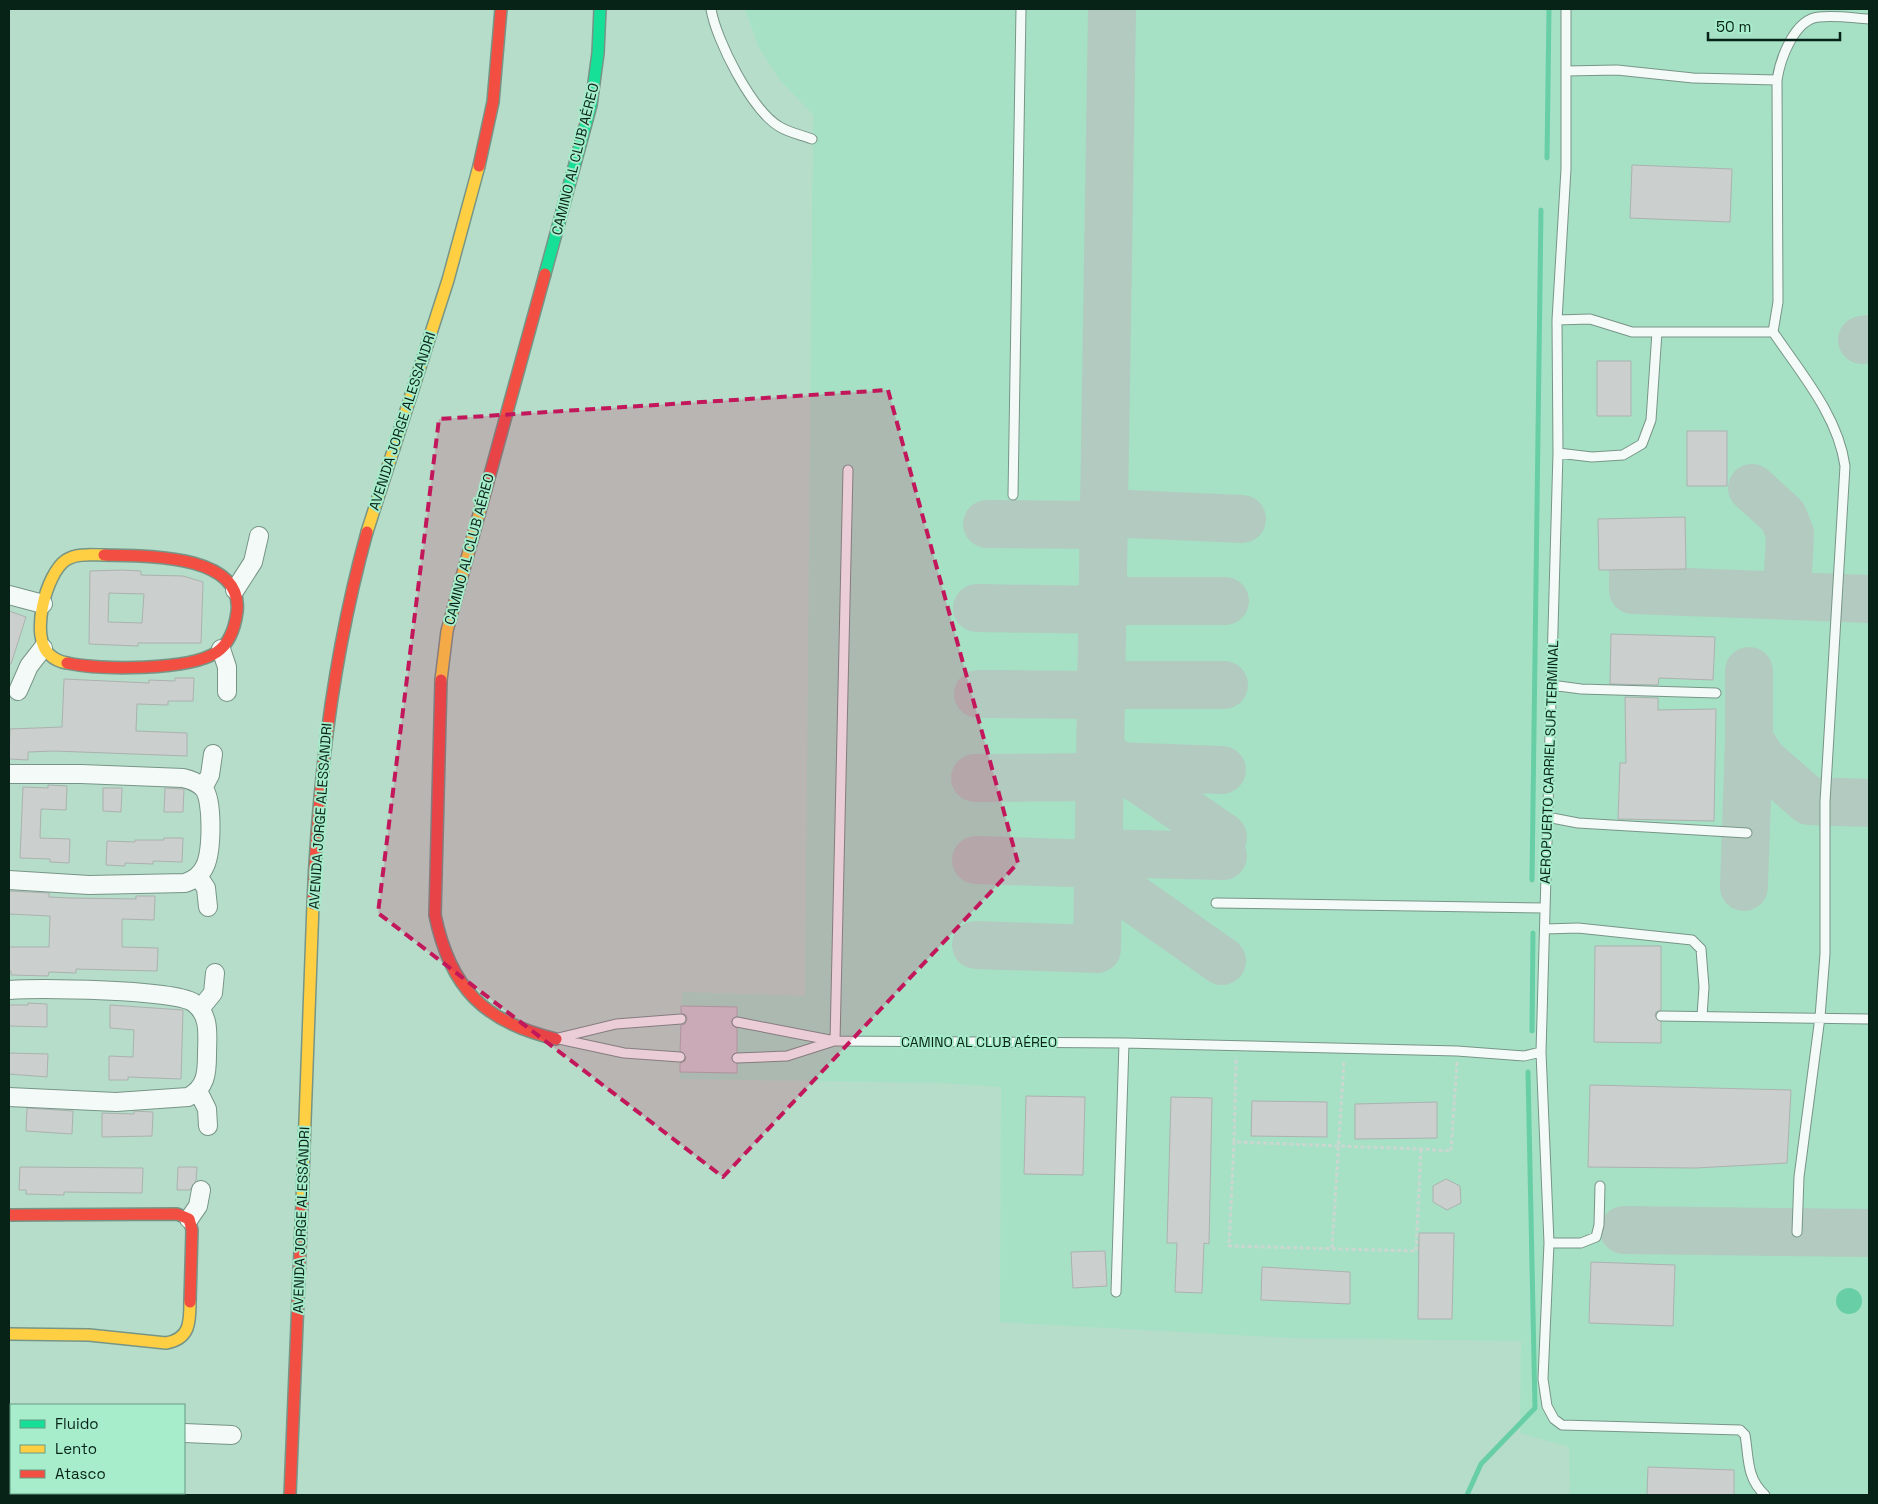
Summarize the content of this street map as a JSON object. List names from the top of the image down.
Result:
{
  "streets": {
    "main road": ["CAMINO AL CLUB AÉREO", "AVENIDA JORGE ALESSANDRI"],
    "lane": ["AEROPUERTO CARRIEL SUR TERMINAL"]
  },
  "crossings": [
    ["CAMINO AL CLUB AÉREO", "AEROPUERTO CARRIEL SUR TERMINAL"]
  ],
  "legend": ["Fluido", "Lento", "Atasco"],
  "scale_bar": "50 m"
}
